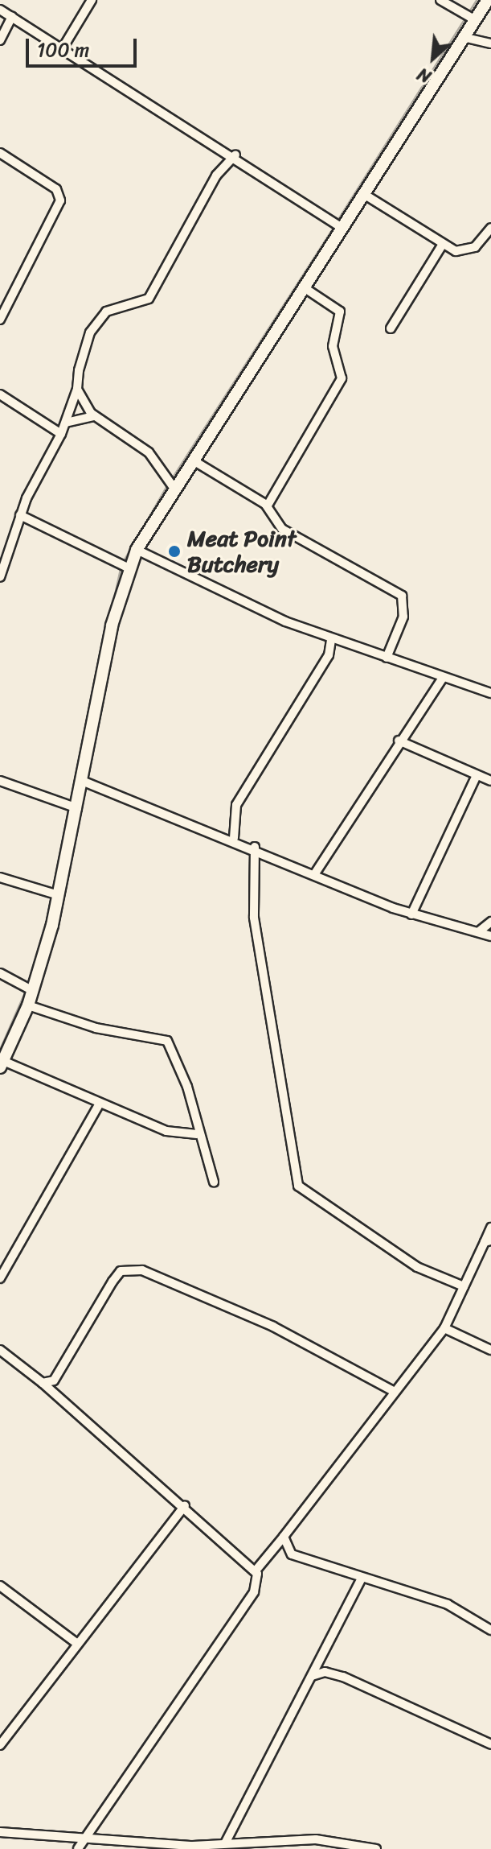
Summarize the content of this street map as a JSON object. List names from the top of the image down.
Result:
{
  "places": ["Meat Point Butchery"],
  "scale_bar": "100 m",
  "north": "bottom left"
}
